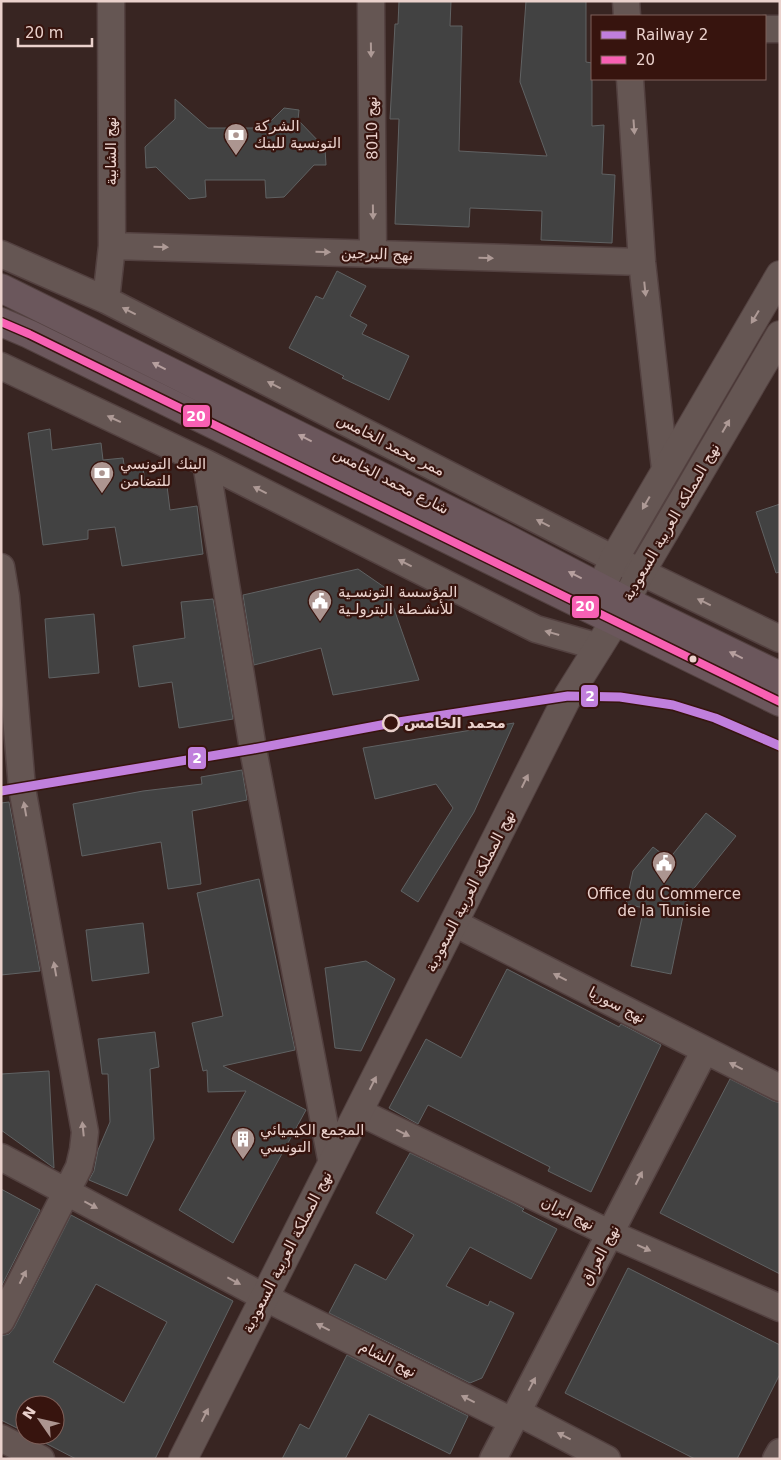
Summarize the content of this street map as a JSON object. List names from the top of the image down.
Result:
{
  "streets": {
    "main road": ["شارع محمد الخامس", "نهج المملكة العربية السعودية"],
    "street": [
      "نهج 8010",
      "نهج الشابية",
      "نهج البرجين",
      "ممر محمد الخامس",
      "نهج سوريا",
      "نهج ايران",
      "نهج العراق",
      "نهج الشام"
    ]
  },
  "crossings": [
    ["نهج 8010", "نهج البرجين"],
    ["نهج الشابية", "نهج البرجين"],
    ["نهج الشابية", "ممر محمد الخامس"],
    ["ممر محمد الخامس", "نهج المملكة العربية السعودية"],
    ["شارع محمد الخامس", "نهج المملكة العربية السعودية"],
    ["نهج المملكة العربية السعودية", "نهج سوريا"],
    ["نهج المملكة العربية السعودية", "نهج ايران"],
    ["نهج المملكة العربية السعودية", "نهج الشام"],
    ["نهج سوريا", "نهج العراق"],
    ["نهج ايران", "نهج العراق"],
    ["نهج العراق", "نهج الشام"]
  ],
  "one_way": [
    "نهج 8010",
    "نهج سوريا",
    "نهج ايران",
    "نهج العراق"
  ],
  "places": {
    "bank": ["الشركة التونسية للبنك", "البنك التونسي للتضامن"],
    "public building": ["المؤسسة التونسـية للأنشـطة البترولـية", "Office du Commerce de la Tunisie"],
    "other": ["محمد الخامس"],
    "building": ["المجمع الكيميائي التونسي"]
  },
  "lines": ["transit line 20", "rail line 2"],
  "legend": ["Railway 2", "20"],
  "scale_bar": "20 m",
  "north": "top left"
}
